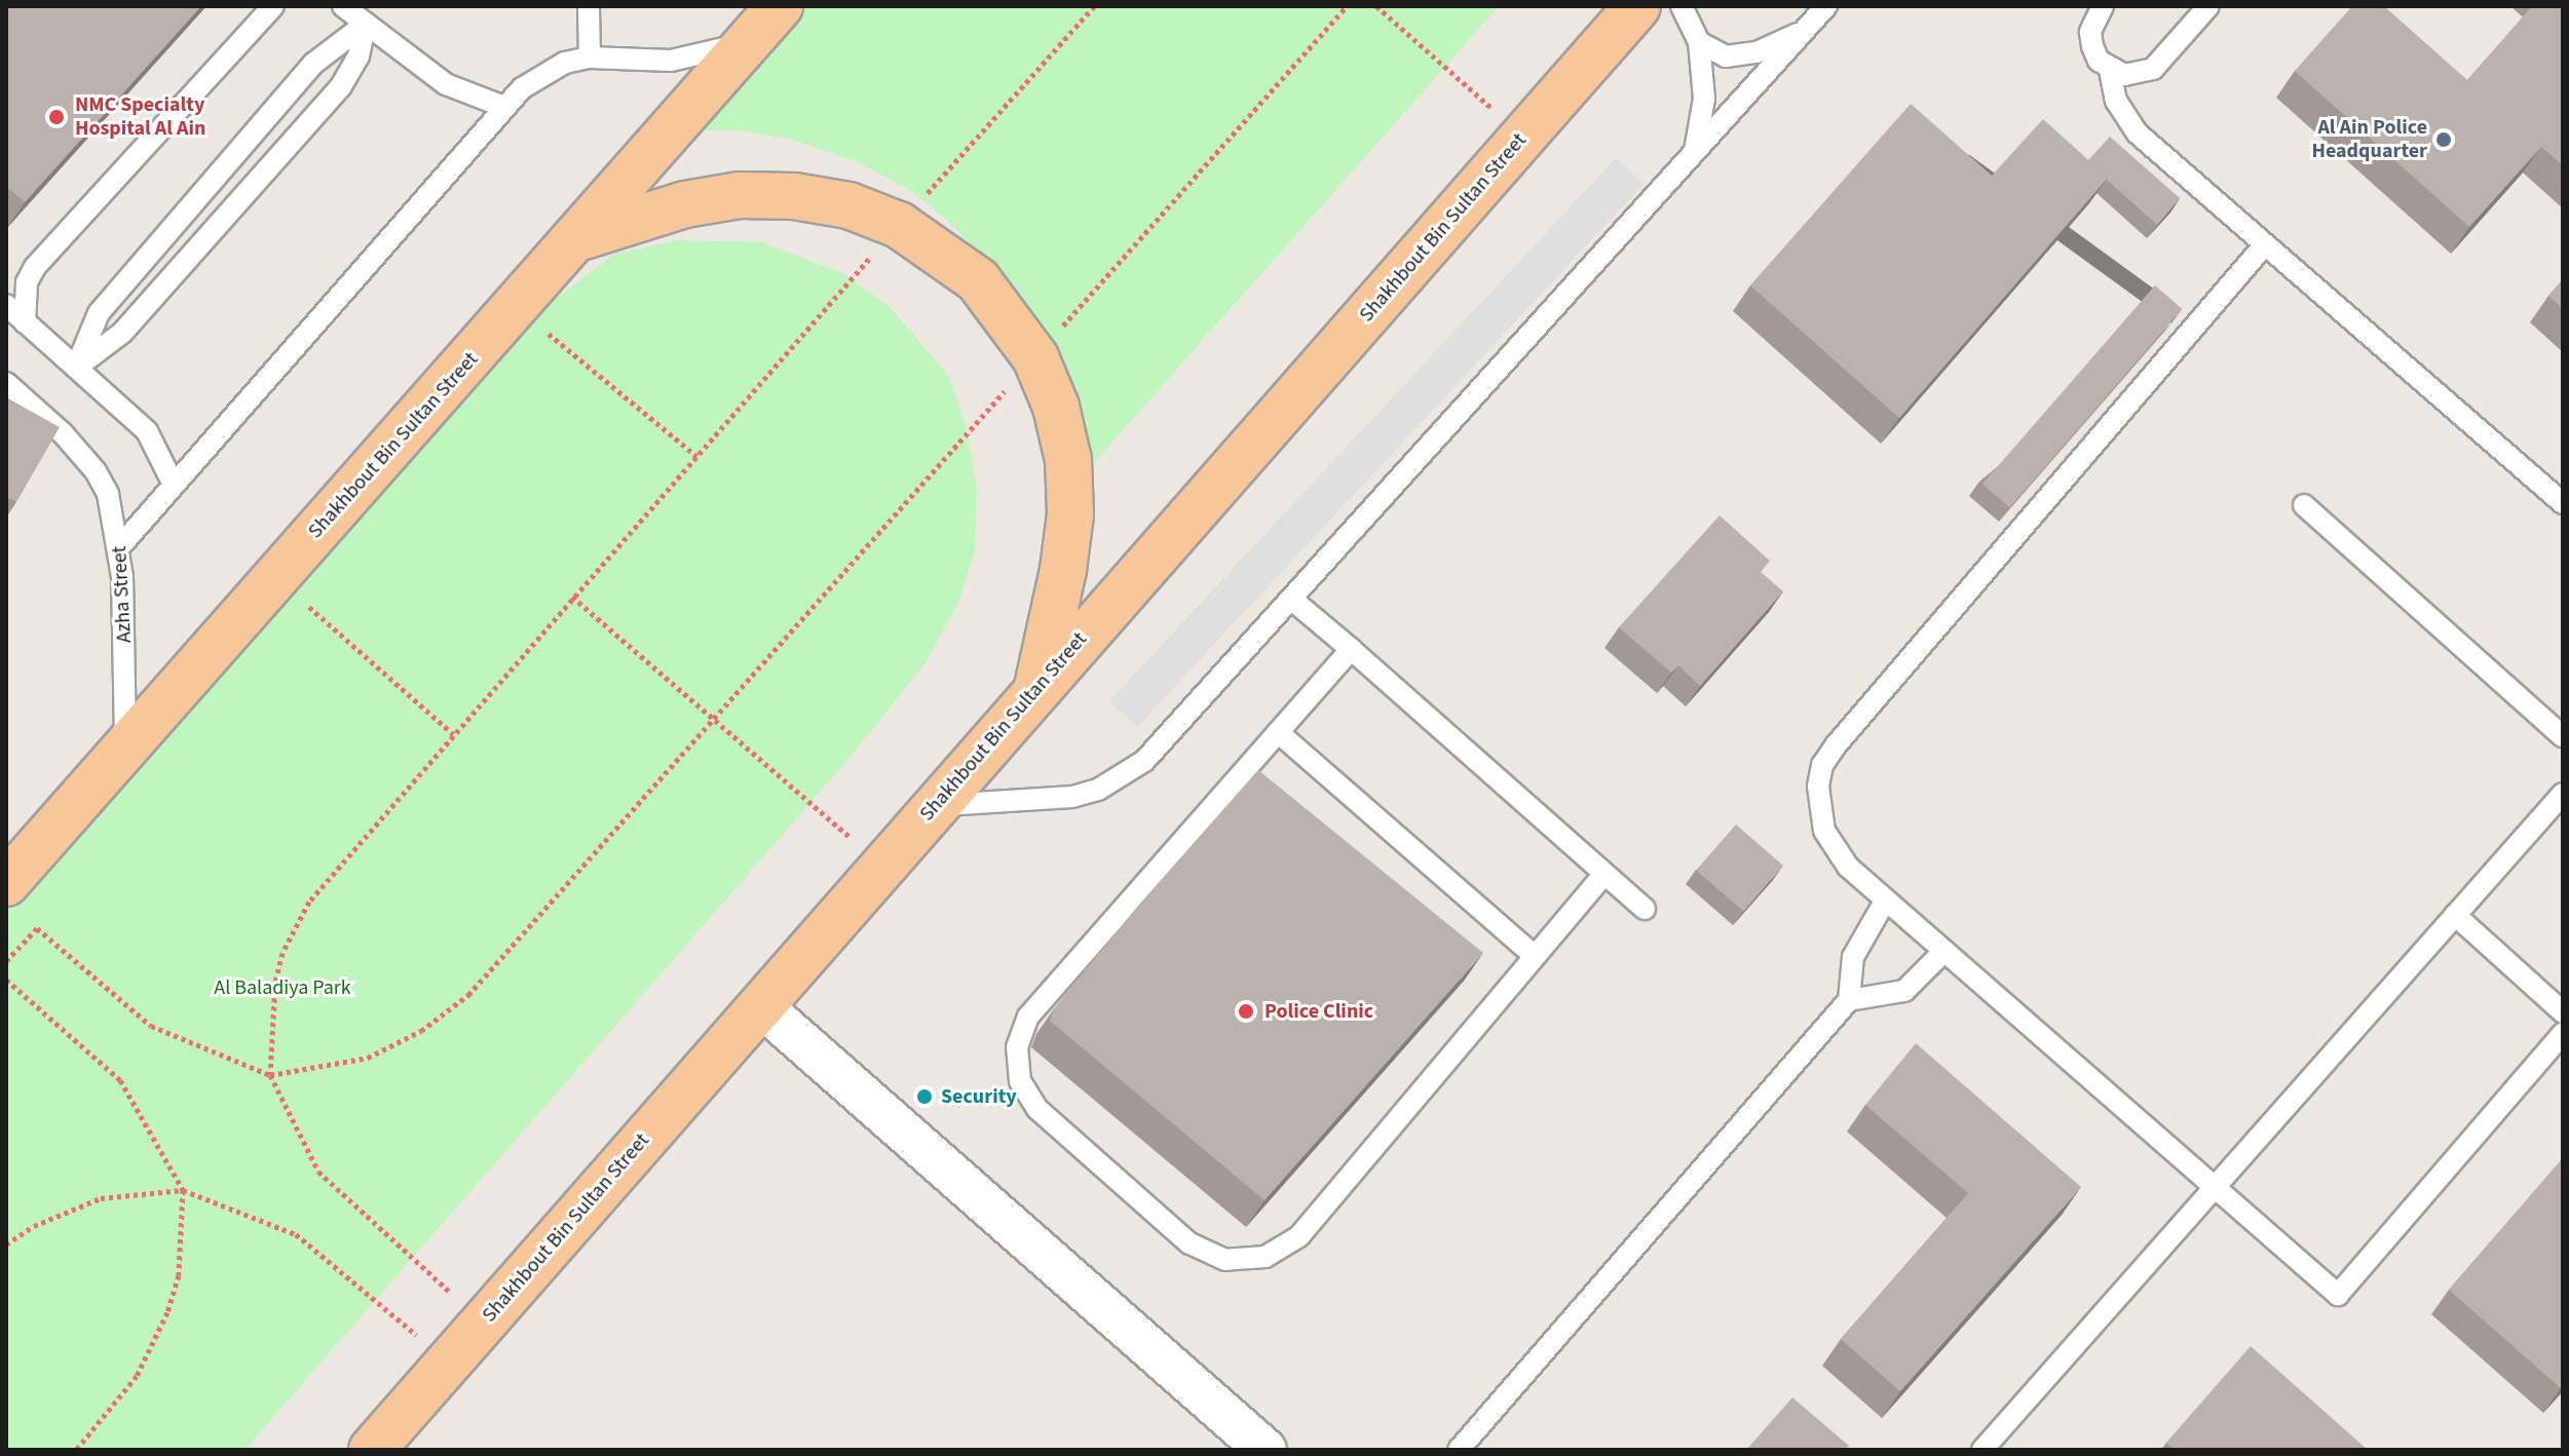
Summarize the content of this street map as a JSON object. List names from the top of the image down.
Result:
{
  "streets": {
    "main road": ["Shakhbout Bin Sultan Street"],
    "lane": ["Azha Street"]
  },
  "crossings": [
    ["Shakhbout Bin Sultan Street", "Azha Street"]
  ],
  "parks": ["Al Baladiya Park"],
  "places": [
    "NMC Specialty Hospital Al Ain",
    "Al Ain Police Headquarter",
    "Police Clinic",
    "Security"
  ]
}
